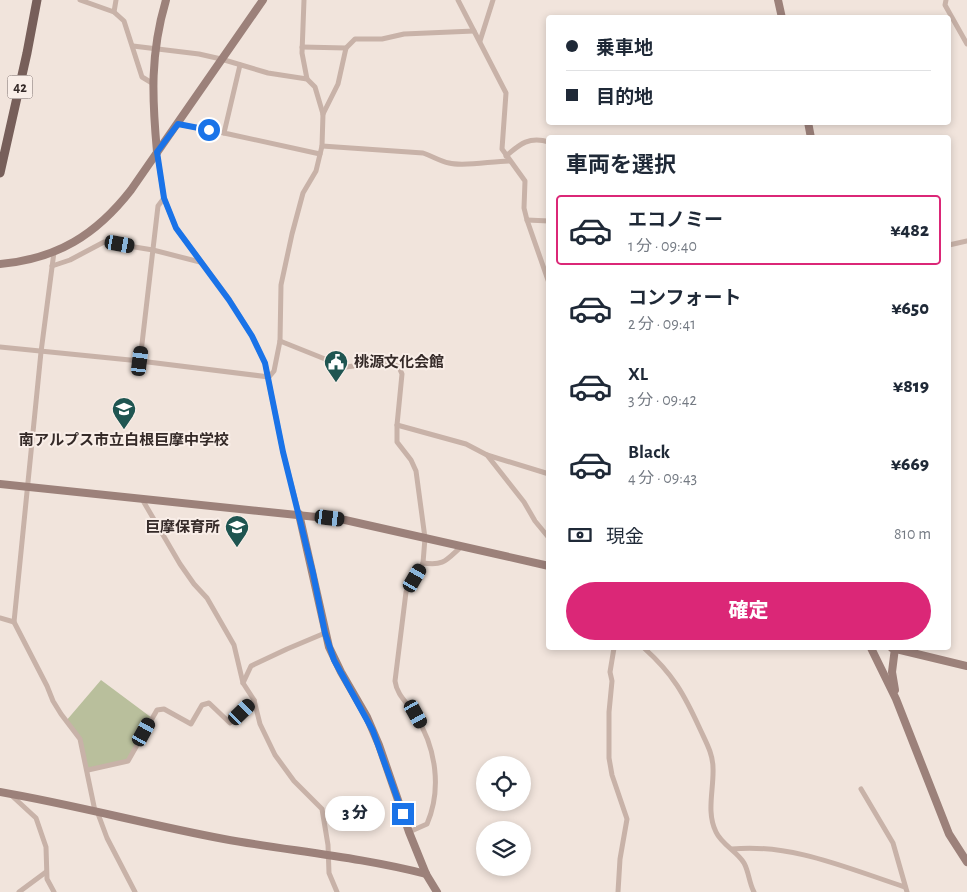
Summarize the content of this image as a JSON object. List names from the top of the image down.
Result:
{
  "streets": {
    "main road": ["42"]
  },
  "places": {
    "public building": ["桃源文化会館"],
    "school or university": ["南アルプス市立白根巨摩中学校", "巨摩保育所"]
  },
  "page": {
    "banner": ["乗車地", "目的地"],
    "heading": "車両を選択",
    "list": [
      {
        "name": "エコノミー",
        "note": "1 分 · 09:40",
        "value": "¥482"
      },
      {
        "name": "コンフォート",
        "note": "2 分 · 09:41",
        "value": "¥650"
      },
      {
        "name": "XL",
        "note": "3 分 · 09:42",
        "value": "¥819"
      },
      {
        "name": "Black",
        "note": "4 分 · 09:43",
        "value": "¥669"
      }
    ],
    "pay": ["現金", "810 m"],
    "buttons": "確定",
    "bubble": "3 分"
  }
}
